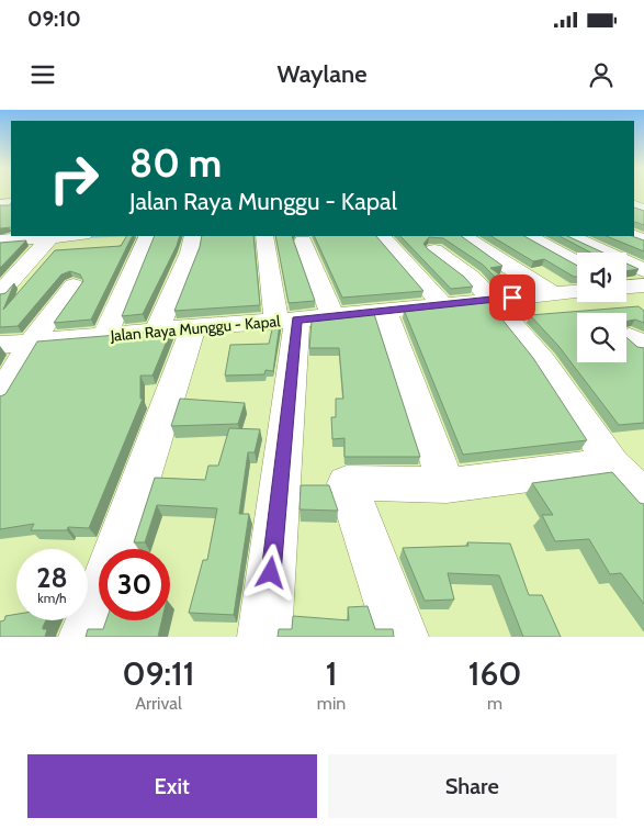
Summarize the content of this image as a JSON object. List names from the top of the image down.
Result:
{
  "streets": {
    "street": ["Jalan Raya Munggu - Kapal"]
  },
  "page": {
    "status": "09:10",
    "header": "Waylane",
    "turn": ["80 m", "Jalan Raya Munggu - Kapal"],
    "speed": "28 km/h",
    "limit": "30",
    "eta": [
      "09:11",
      "Arrival",
      "1",
      "min",
      "160",
      "m"
    ],
    "buttons": ["Exit", "Share"]
  }
}
